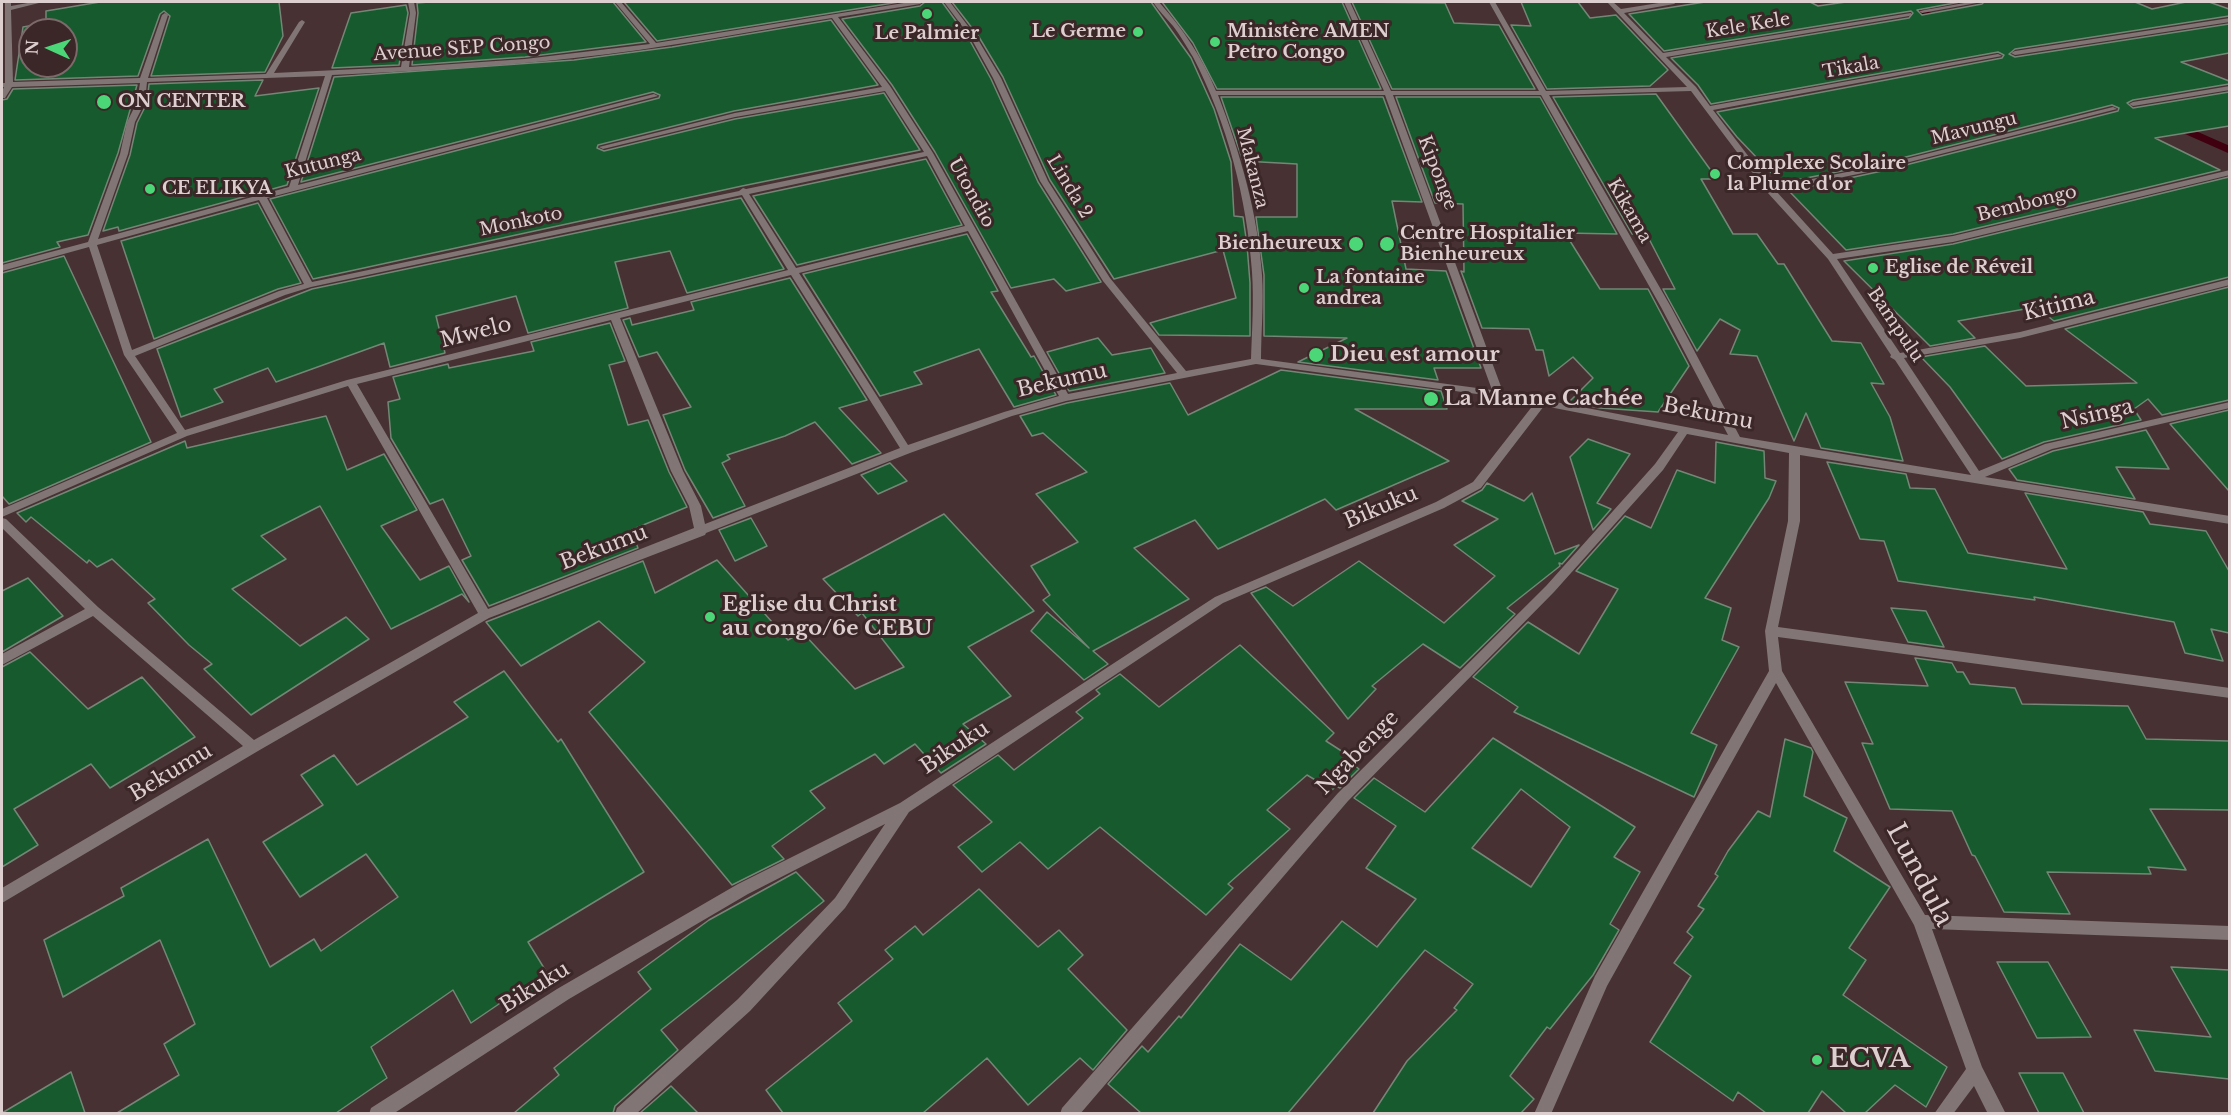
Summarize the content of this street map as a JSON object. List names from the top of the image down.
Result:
{
  "streets": {
    "street": [
      "Kele Kele",
      "Avenue SEP Congo",
      "Tikala",
      "Mavungu",
      "Kutunga",
      "Makanza",
      "Kiponge",
      "Linda 2",
      "Utondio",
      "Bembongo",
      "Kikama",
      "Monkoto",
      "Kitima",
      "Bampulu",
      "Mwelo",
      "Bekumu",
      "Nsinga",
      "Bikuku",
      "Ngabenge",
      "Lundula"
    ]
  },
  "crossings": [
    ["Kele Kele", "Bampulu"],
    ["Avenue SEP Congo", "Utondio"],
    ["Tikala", "Bampulu"],
    ["Mavungu", "Bampulu"],
    ["Makanza", "Bekumu"],
    ["Kiponge", "Bekumu"],
    ["Linda 2", "Bekumu"],
    ["Utondio", "Monkoto"],
    ["Utondio", "Mwelo"],
    ["Utondio", "Bekumu"],
    ["Bembongo", "Bampulu"],
    ["Kikama", "Bekumu"],
    ["Kitima", "Bampulu"],
    ["Bampulu", "Bekumu"],
    ["Bampulu", "Nsinga"],
    ["Bekumu", "Nsinga"],
    ["Bekumu", "Bikuku"],
    ["Bekumu", "Ngabenge"]
  ],
  "places": [
    "Le Palmier",
    "Le Germe",
    "Ministère AMEN Petro Congo",
    "ON CENTER",
    "Complexe Scolaire la Plume d'or",
    "CE ELIKYA",
    "Bienheureux",
    "Centre Hospitalier Bienheureux",
    "Eglise de Réveil",
    "La fontaine andrea",
    "Dieu est amour",
    "La Manne Cachée",
    "Eglise du Christ au congo/6e CEBU",
    "ECVA"
  ],
  "north": "left"
}
